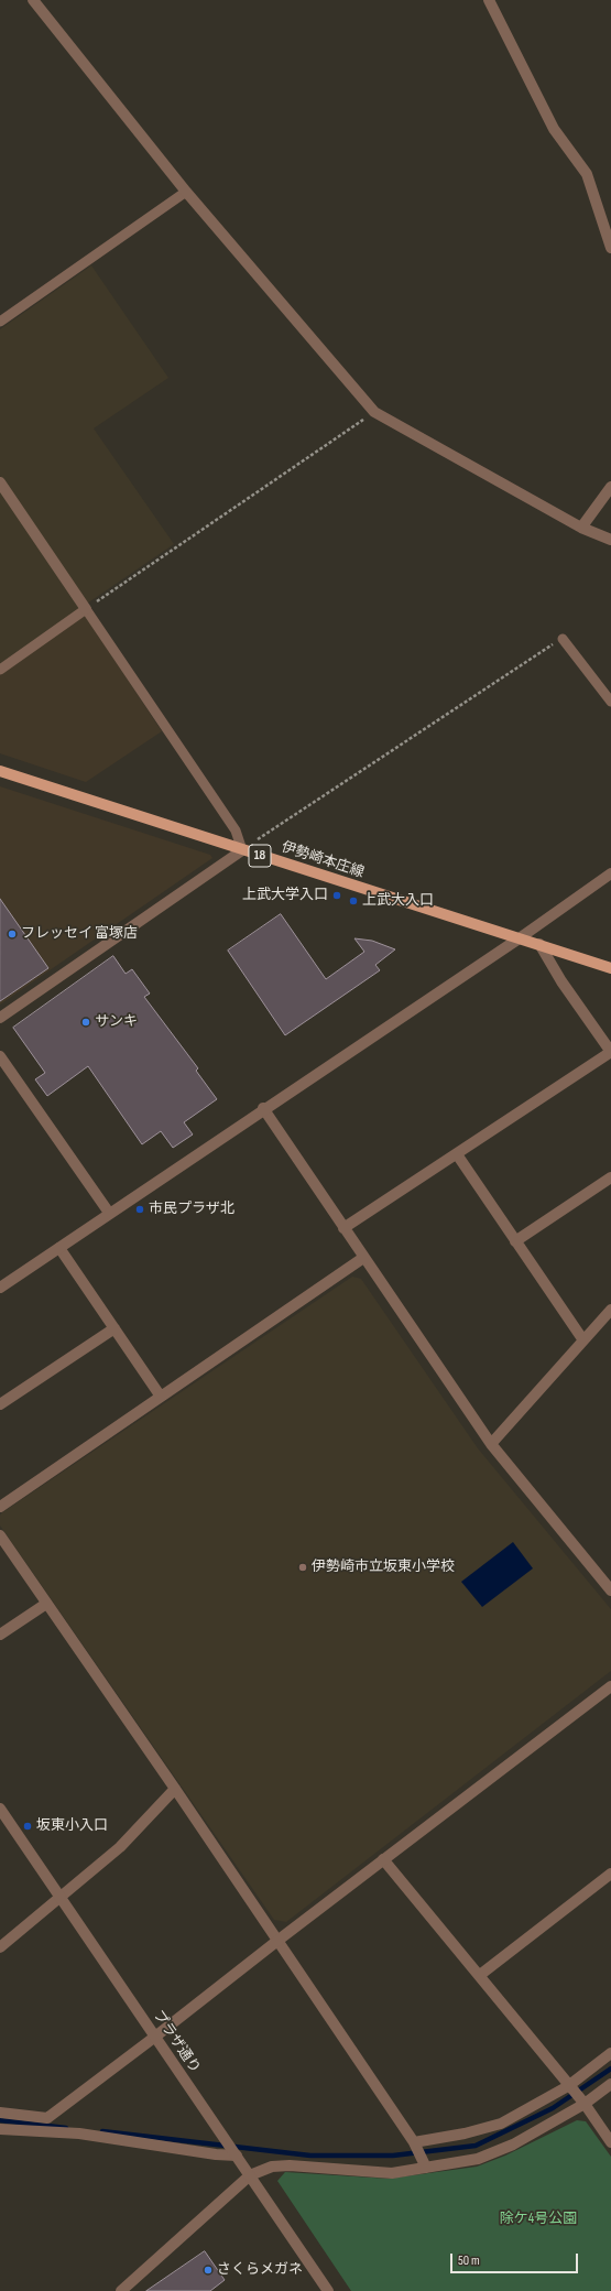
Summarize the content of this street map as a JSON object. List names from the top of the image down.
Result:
{
  "streets": {
    "main road": ["18", "伊勢崎本庄線"],
    "street": ["プラザ通り"]
  },
  "parks": ["除ケ4号公園"],
  "places": [
    "上武大学入口",
    "上武大入口",
    "フレッセイ 富塚店",
    "サンキ",
    "市民プラザ北",
    "伊勢崎市立坂東小学校",
    "坂東小入口",
    "さくらメガネ"
  ],
  "scale_bar": "50 m"
}
